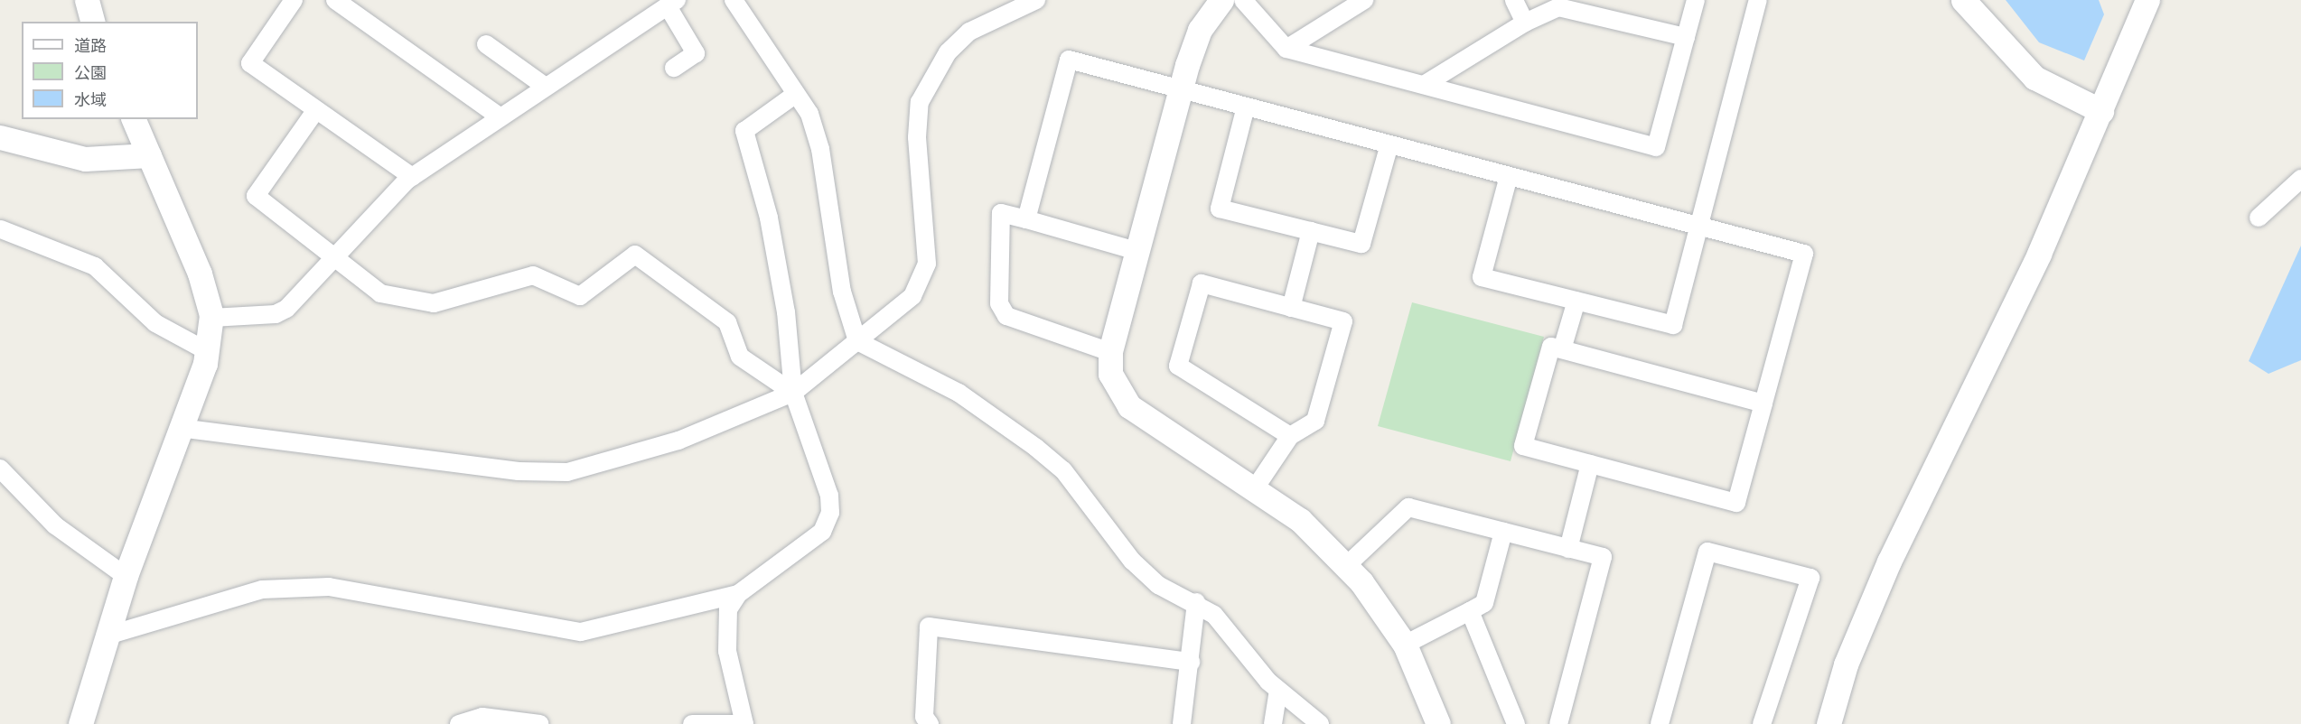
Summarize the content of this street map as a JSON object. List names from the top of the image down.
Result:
{
  "legend": ["道路", "公園", "水域"]
}
